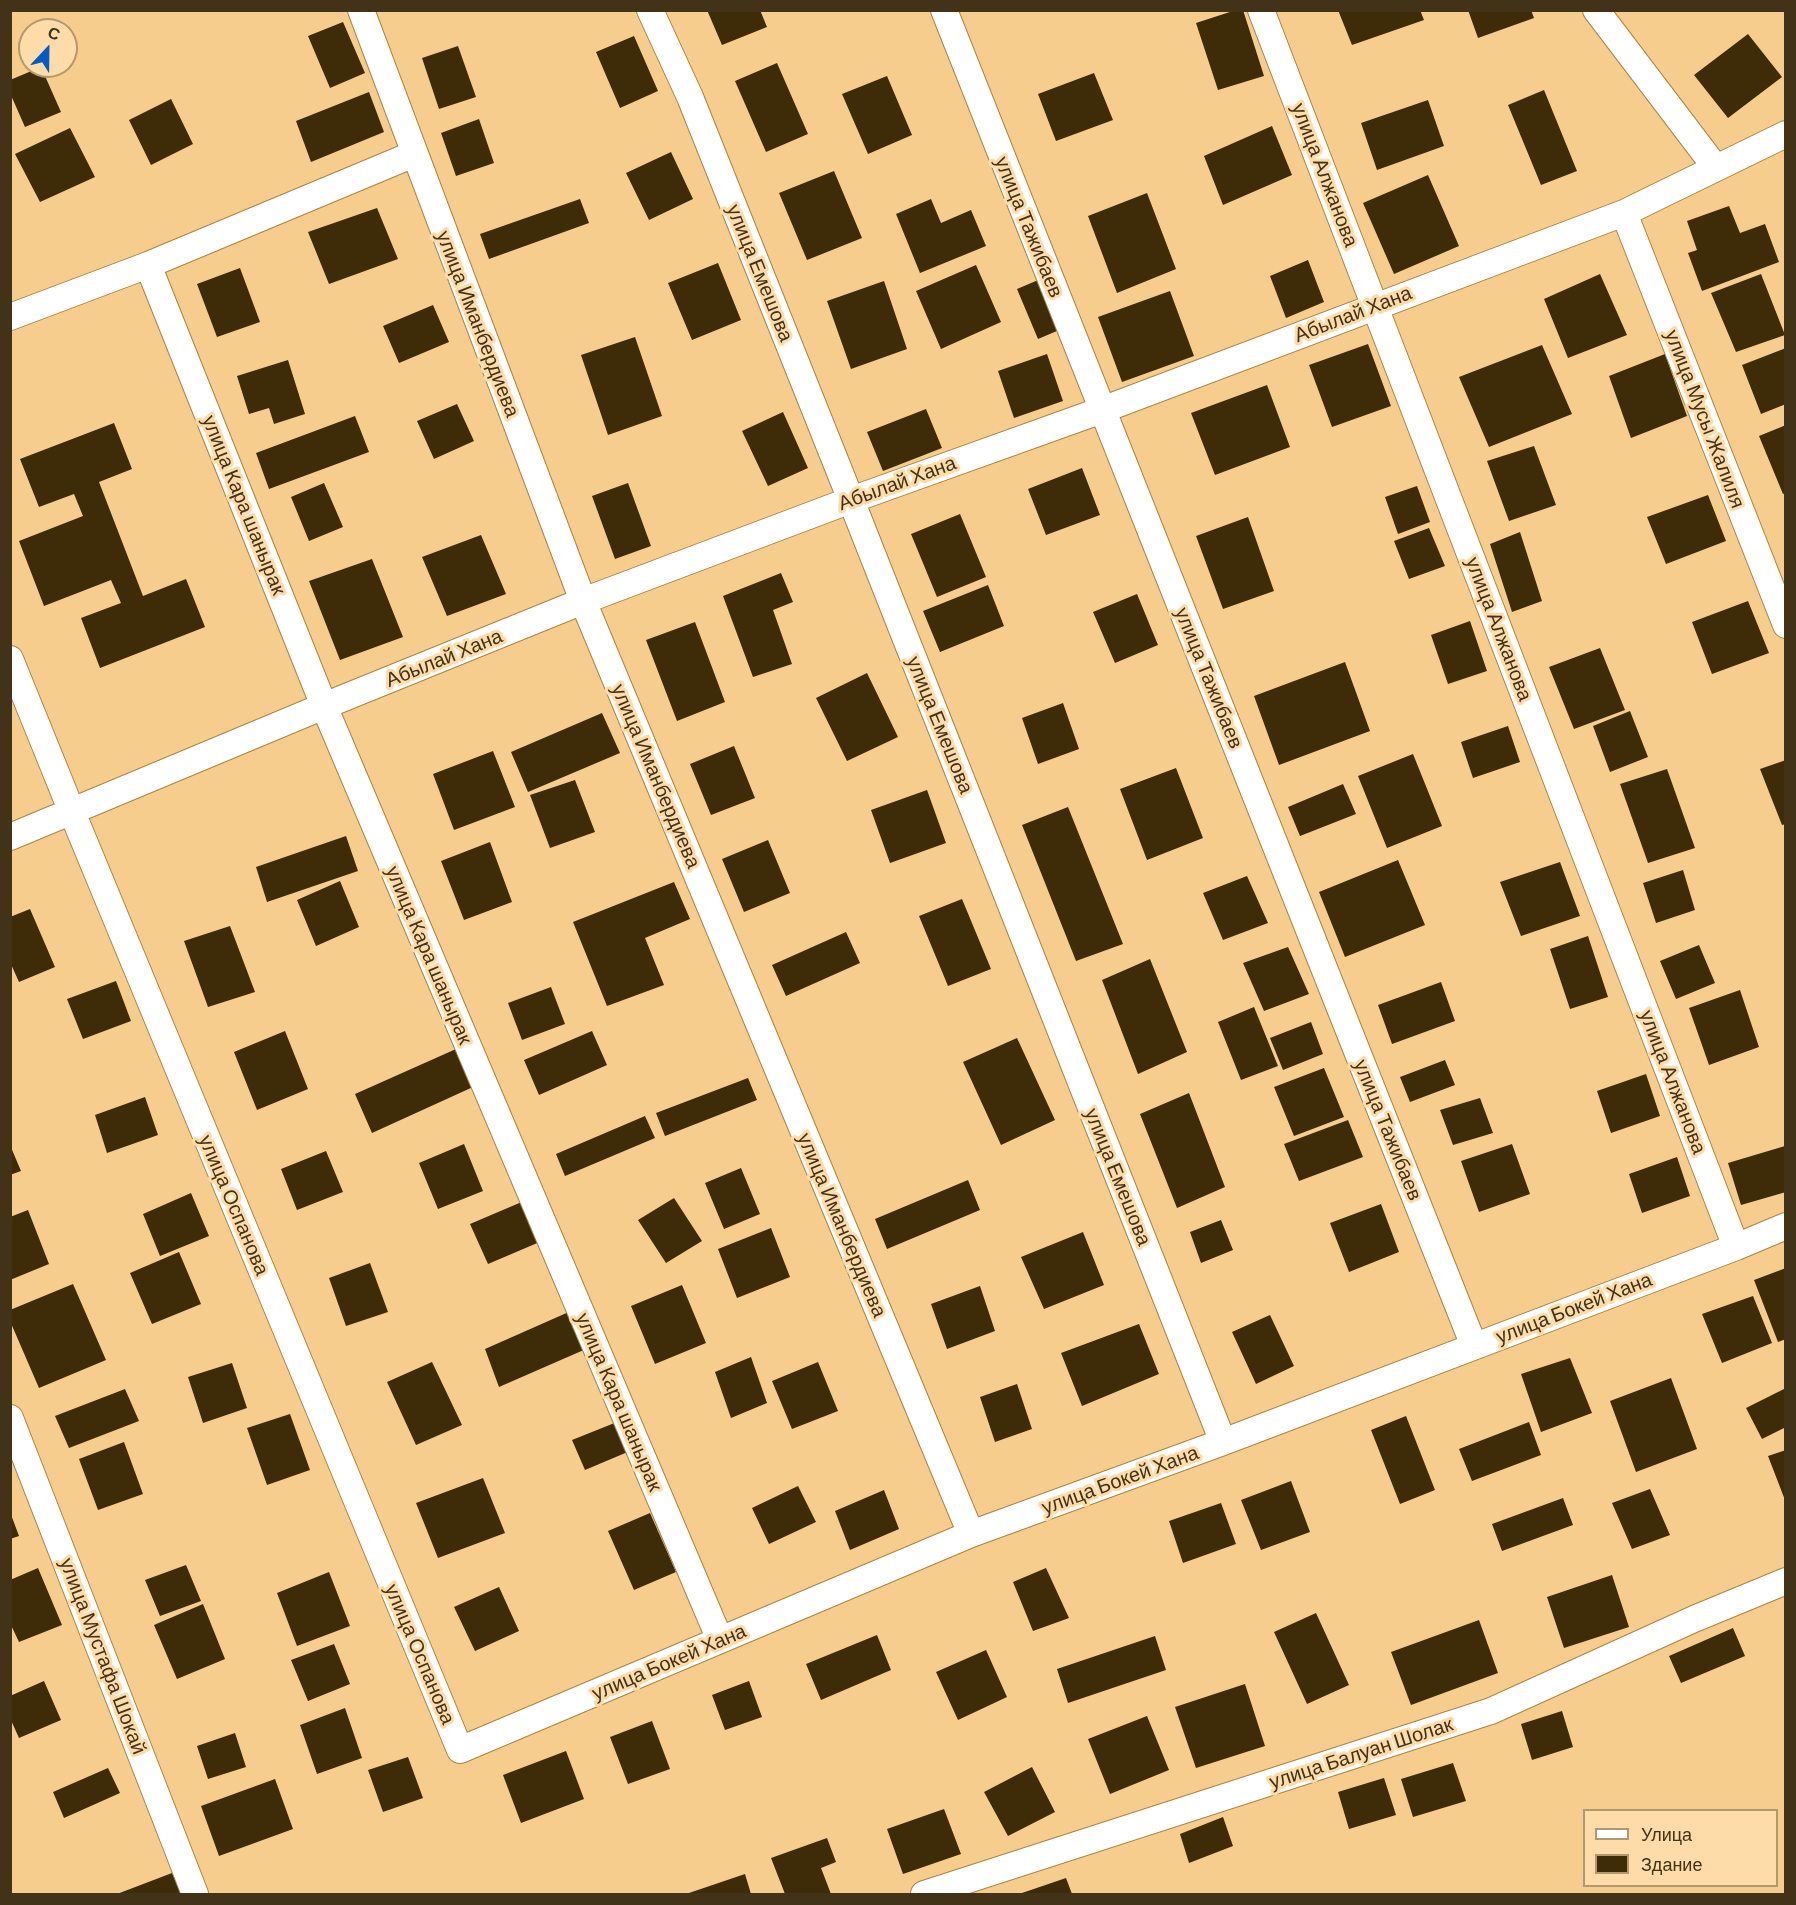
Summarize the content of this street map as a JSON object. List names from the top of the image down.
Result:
{
  "streets": {
    "street": [
      "улица Алжанова",
      "улица Тажибаев",
      "улица Емешова",
      "Абылай Хана",
      "улица Иманбердиева",
      "улица Мусы Жалиля",
      "улица Кара шанырак",
      "улица Оспанова",
      "улица Бокей Хана",
      "улица Мустафа Шокай",
      "улица Балуан Шолак"
    ]
  },
  "crossings": [
    ["улица Алжанова", "Абылай Хана"],
    ["улица Алжанова", "улица Бокей Хана"],
    ["улица Тажибаев", "Абылай Хана"],
    ["улица Тажибаев", "улица Бокей Хана"],
    ["улица Емешова", "Абылай Хана"],
    ["улица Емешова", "улица Бокей Хана"],
    ["Абылай Хана", "улица Иманбердиева"],
    ["Абылай Хана", "улица Мусы Жалиля"],
    ["Абылай Хана", "улица Кара шанырак"],
    ["Абылай Хана", "улица Оспанова"],
    ["улица Иманбердиева", "улица Бокей Хана"],
    ["улица Кара шанырак", "улица Бокей Хана"],
    ["улица Оспанова", "улица Бокей Хана"]
  ],
  "legend": ["Улица", "Здание"],
  "north": "top"
}
